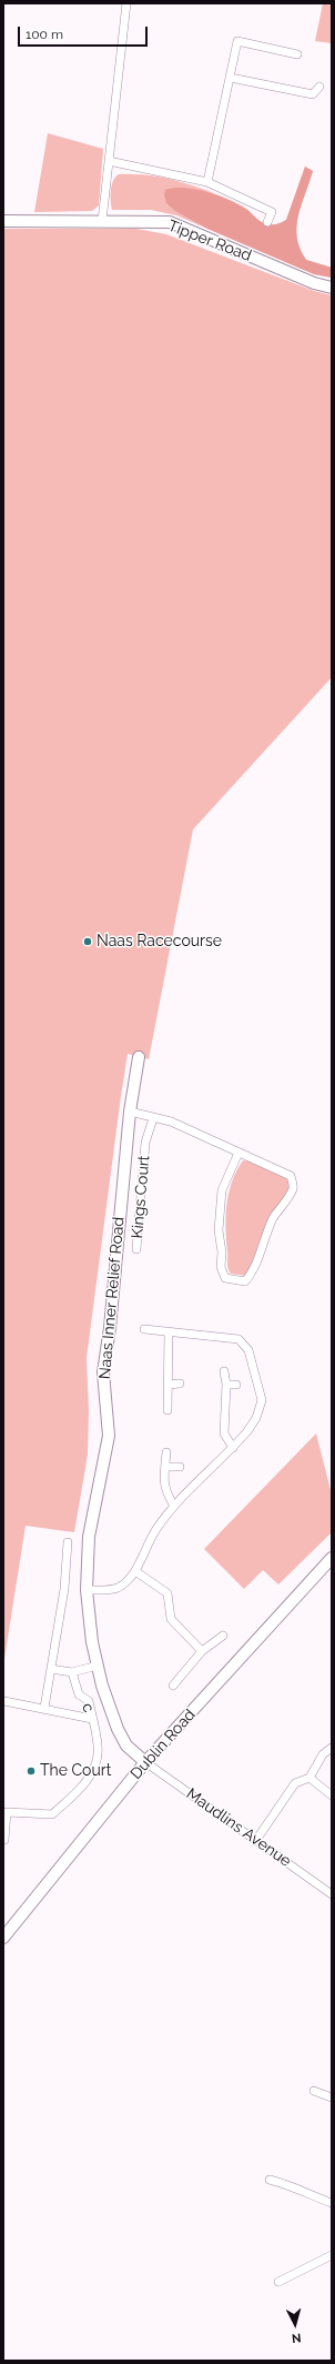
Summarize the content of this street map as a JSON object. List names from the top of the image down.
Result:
{
  "streets": {
    "street": [
      "Tipper Road",
      "Kings Court",
      "Naas Inner Relief Road",
      "c",
      "Dublin Road",
      "Maudlins Avenue"
    ]
  },
  "crossings": [
    ["Naas Inner Relief Road", "Dublin Road"],
    ["Naas Inner Relief Road", "Maudlins Avenue"],
    ["Dublin Road", "Maudlins Avenue"]
  ],
  "places": ["Naas Racecourse", "The Court"],
  "scale_bar": "100 m",
  "north": "bottom"
}
